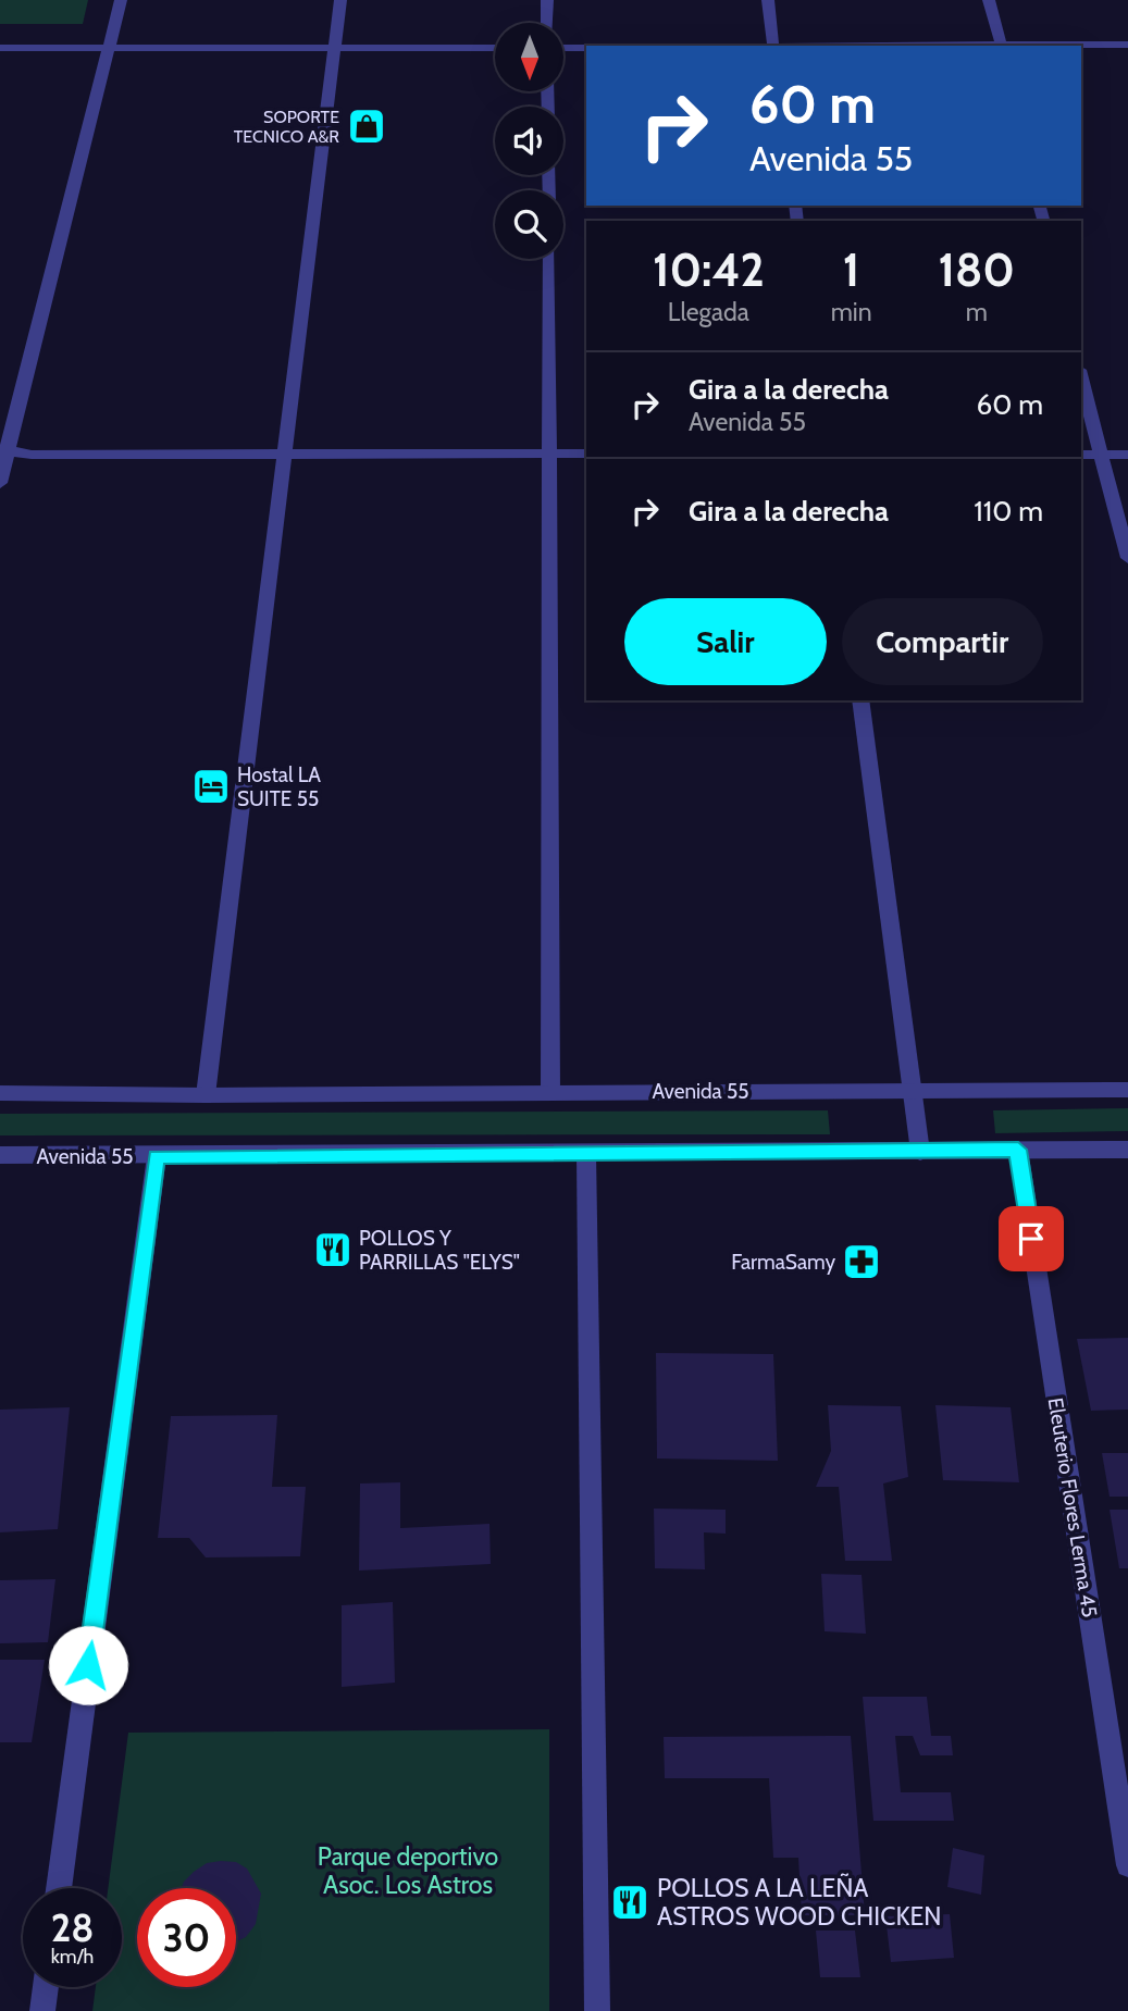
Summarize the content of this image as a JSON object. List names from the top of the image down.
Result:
{
  "streets": {
    "street": ["Avenida 55", "Eleuterio Flores Lerma 45"]
  },
  "crossings": [
    ["Avenida 55", "Eleuterio Flores Lerma 45"]
  ],
  "parks": ["Parque deportivo Asoc. Los Astros"],
  "places": {
    "shop": ["SOPORTE TECNICO A&R"],
    "hotel": ["Hostal LA SUITE 55"],
    "restaurant": ["POLLOS Y PARRILLAS \"ELYS\"", "POLLOS A LA LEÑA ASTROS WOOD CHICKEN"],
    "pharmacy": ["FarmaSamy"]
  },
  "north": "bottom",
  "page": {
    "turn": ["60 m", "Avenida 55"],
    "eta": [
      "10:42",
      "Llegada",
      "1",
      "min",
      "180",
      "m"
    ],
    "list": [
      {
        "name": "Gira a la derecha",
        "note": "Avenida 55",
        "value": "60 m"
      },
      {
        "name": "Gira a la derecha",
        "value": "110 m"
      }
    ],
    "buttons": ["Salir", "Compartir"],
    "speed": "28 km/h",
    "limit": "30"
  }
}
